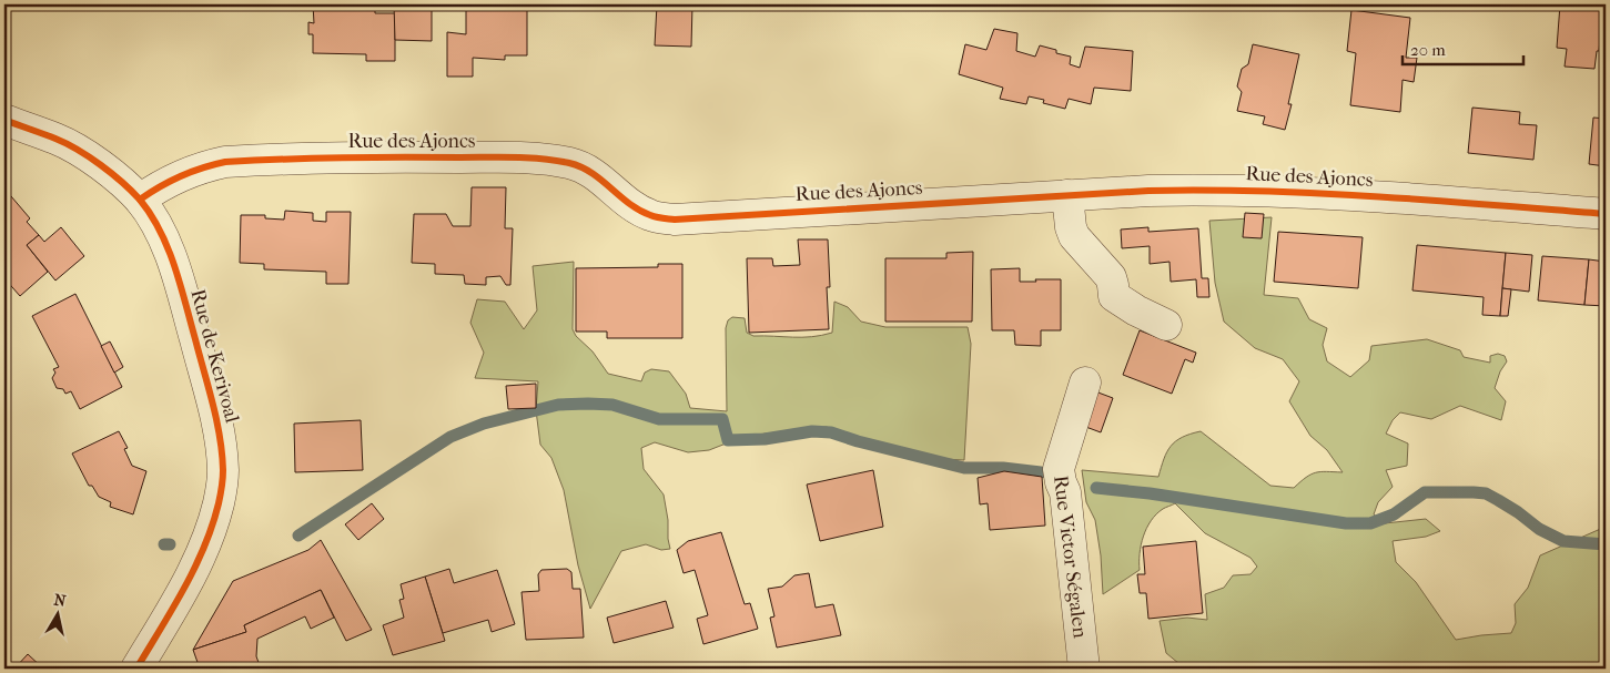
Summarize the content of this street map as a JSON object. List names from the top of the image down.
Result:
{
  "streets": {
    "street": ["Rue des Ajoncs", "Rue de Kerivoal", "Rue Victor Ségalen"]
  },
  "crossings": [
    ["Rue des Ajoncs", "Rue de Kerivoal"]
  ],
  "scale_bar": "20 m",
  "north": "top"
}
